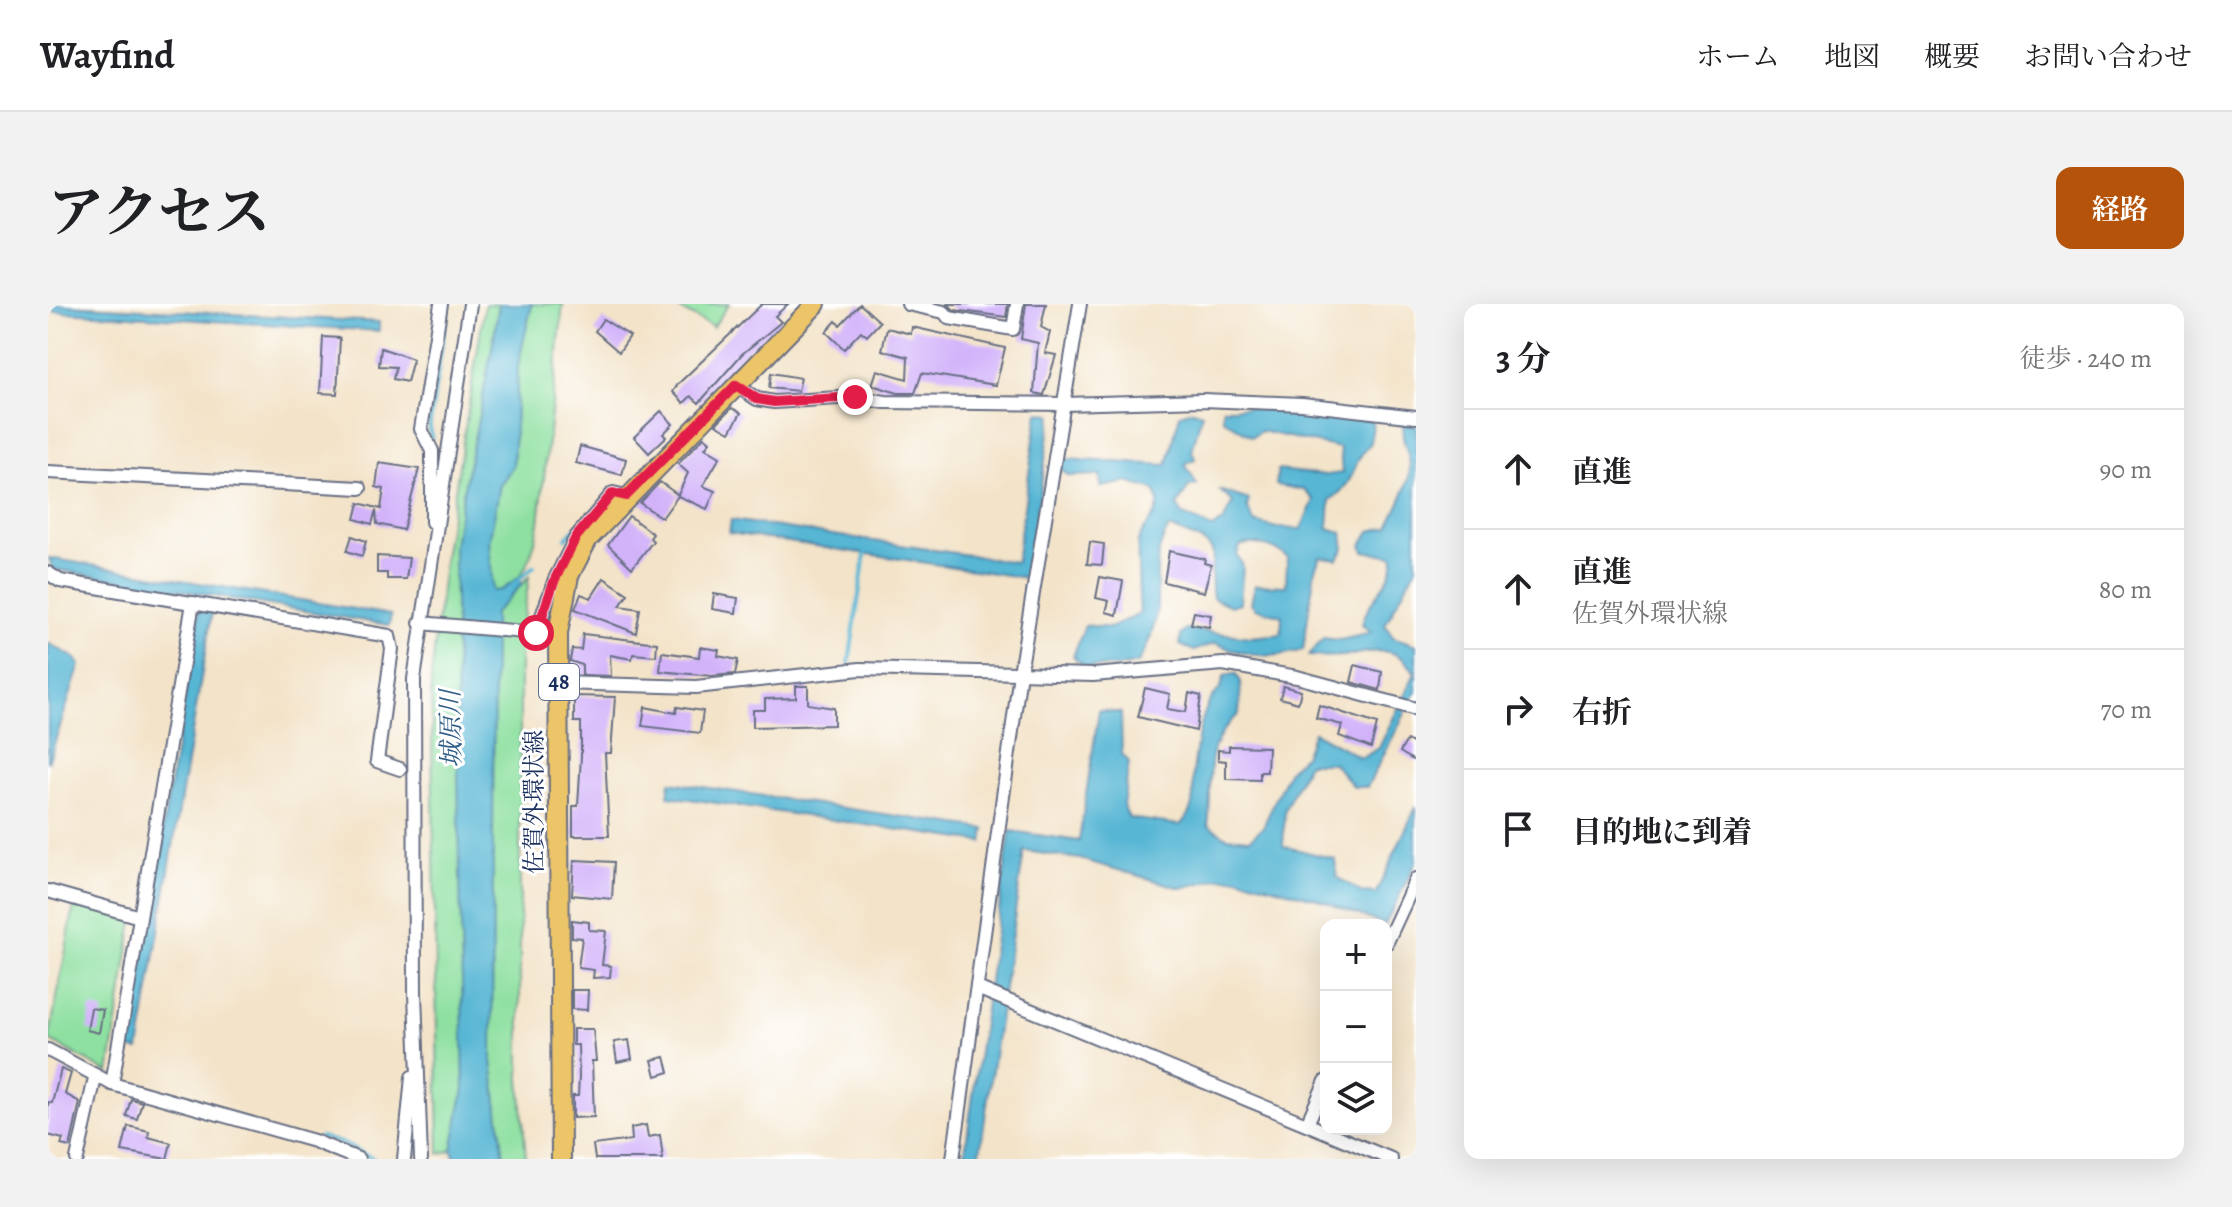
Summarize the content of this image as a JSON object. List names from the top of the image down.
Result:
{
  "streets": {
    "main road": ["48", "佐賀外環状線"]
  },
  "water": ["城原川"],
  "page": {
    "header": "Wayfind",
    "nav": [
      "ホーム",
      "地図",
      "概要",
      "お問い合わせ"
    ],
    "title": "アクセス",
    "buttons": "経路",
    "heading": ["3 分", "徒歩 · 240 m"],
    "list": [
      ["直進", "90 m"],
      ["直進", "佐賀外環状線", "80 m"],
      ["右折", "70 m"],
      "目的地に到着"
    ],
    "map_buttons": ["+", "−"]
  }
}
